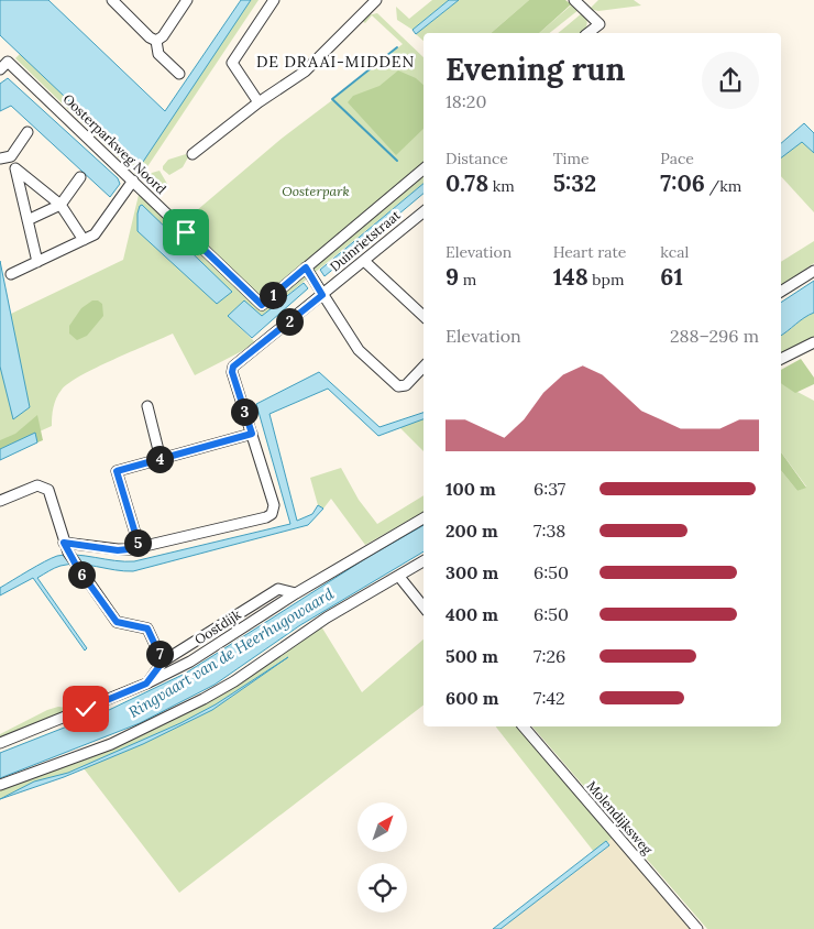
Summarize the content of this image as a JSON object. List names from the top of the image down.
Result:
{
  "streets": {
    "street": [
      "Oosterparkweg Noord",
      "Duinrietstraat",
      "Oostdijk",
      "Molendijksweg"
    ]
  },
  "districts": ["DE DRAAI-MIDDEN"],
  "water": ["Ringvaart van de Heerhugowaard"],
  "parks": ["Oosterpark"],
  "north": "top right",
  "page": {
    "heading": ["Evening run", "18:20"],
    "stats": [
      ["Distance", "0.78 km"],
      ["Time", "5:32"],
      ["Pace", "7:06 /km"],
      ["Elevation", "9 m"],
      ["Heart rate", "148 bpm"],
      ["kcal", "61"]
    ],
    "pins": [
      "1",
      "2",
      "3",
      "4",
      "5",
      "6",
      "7"
    ],
    "chart": ["Elevation", "288–296 m"],
    "list": [
      {
        "name": "100 m",
        "note": "6:37"
      },
      {
        "name": "200 m",
        "note": "7:38"
      },
      {
        "name": "300 m",
        "note": "6:50"
      },
      {
        "name": "400 m",
        "note": "6:50"
      },
      {
        "name": "500 m",
        "note": "7:26"
      },
      {
        "name": "600 m",
        "note": "7:42"
      }
    ]
  }
}
